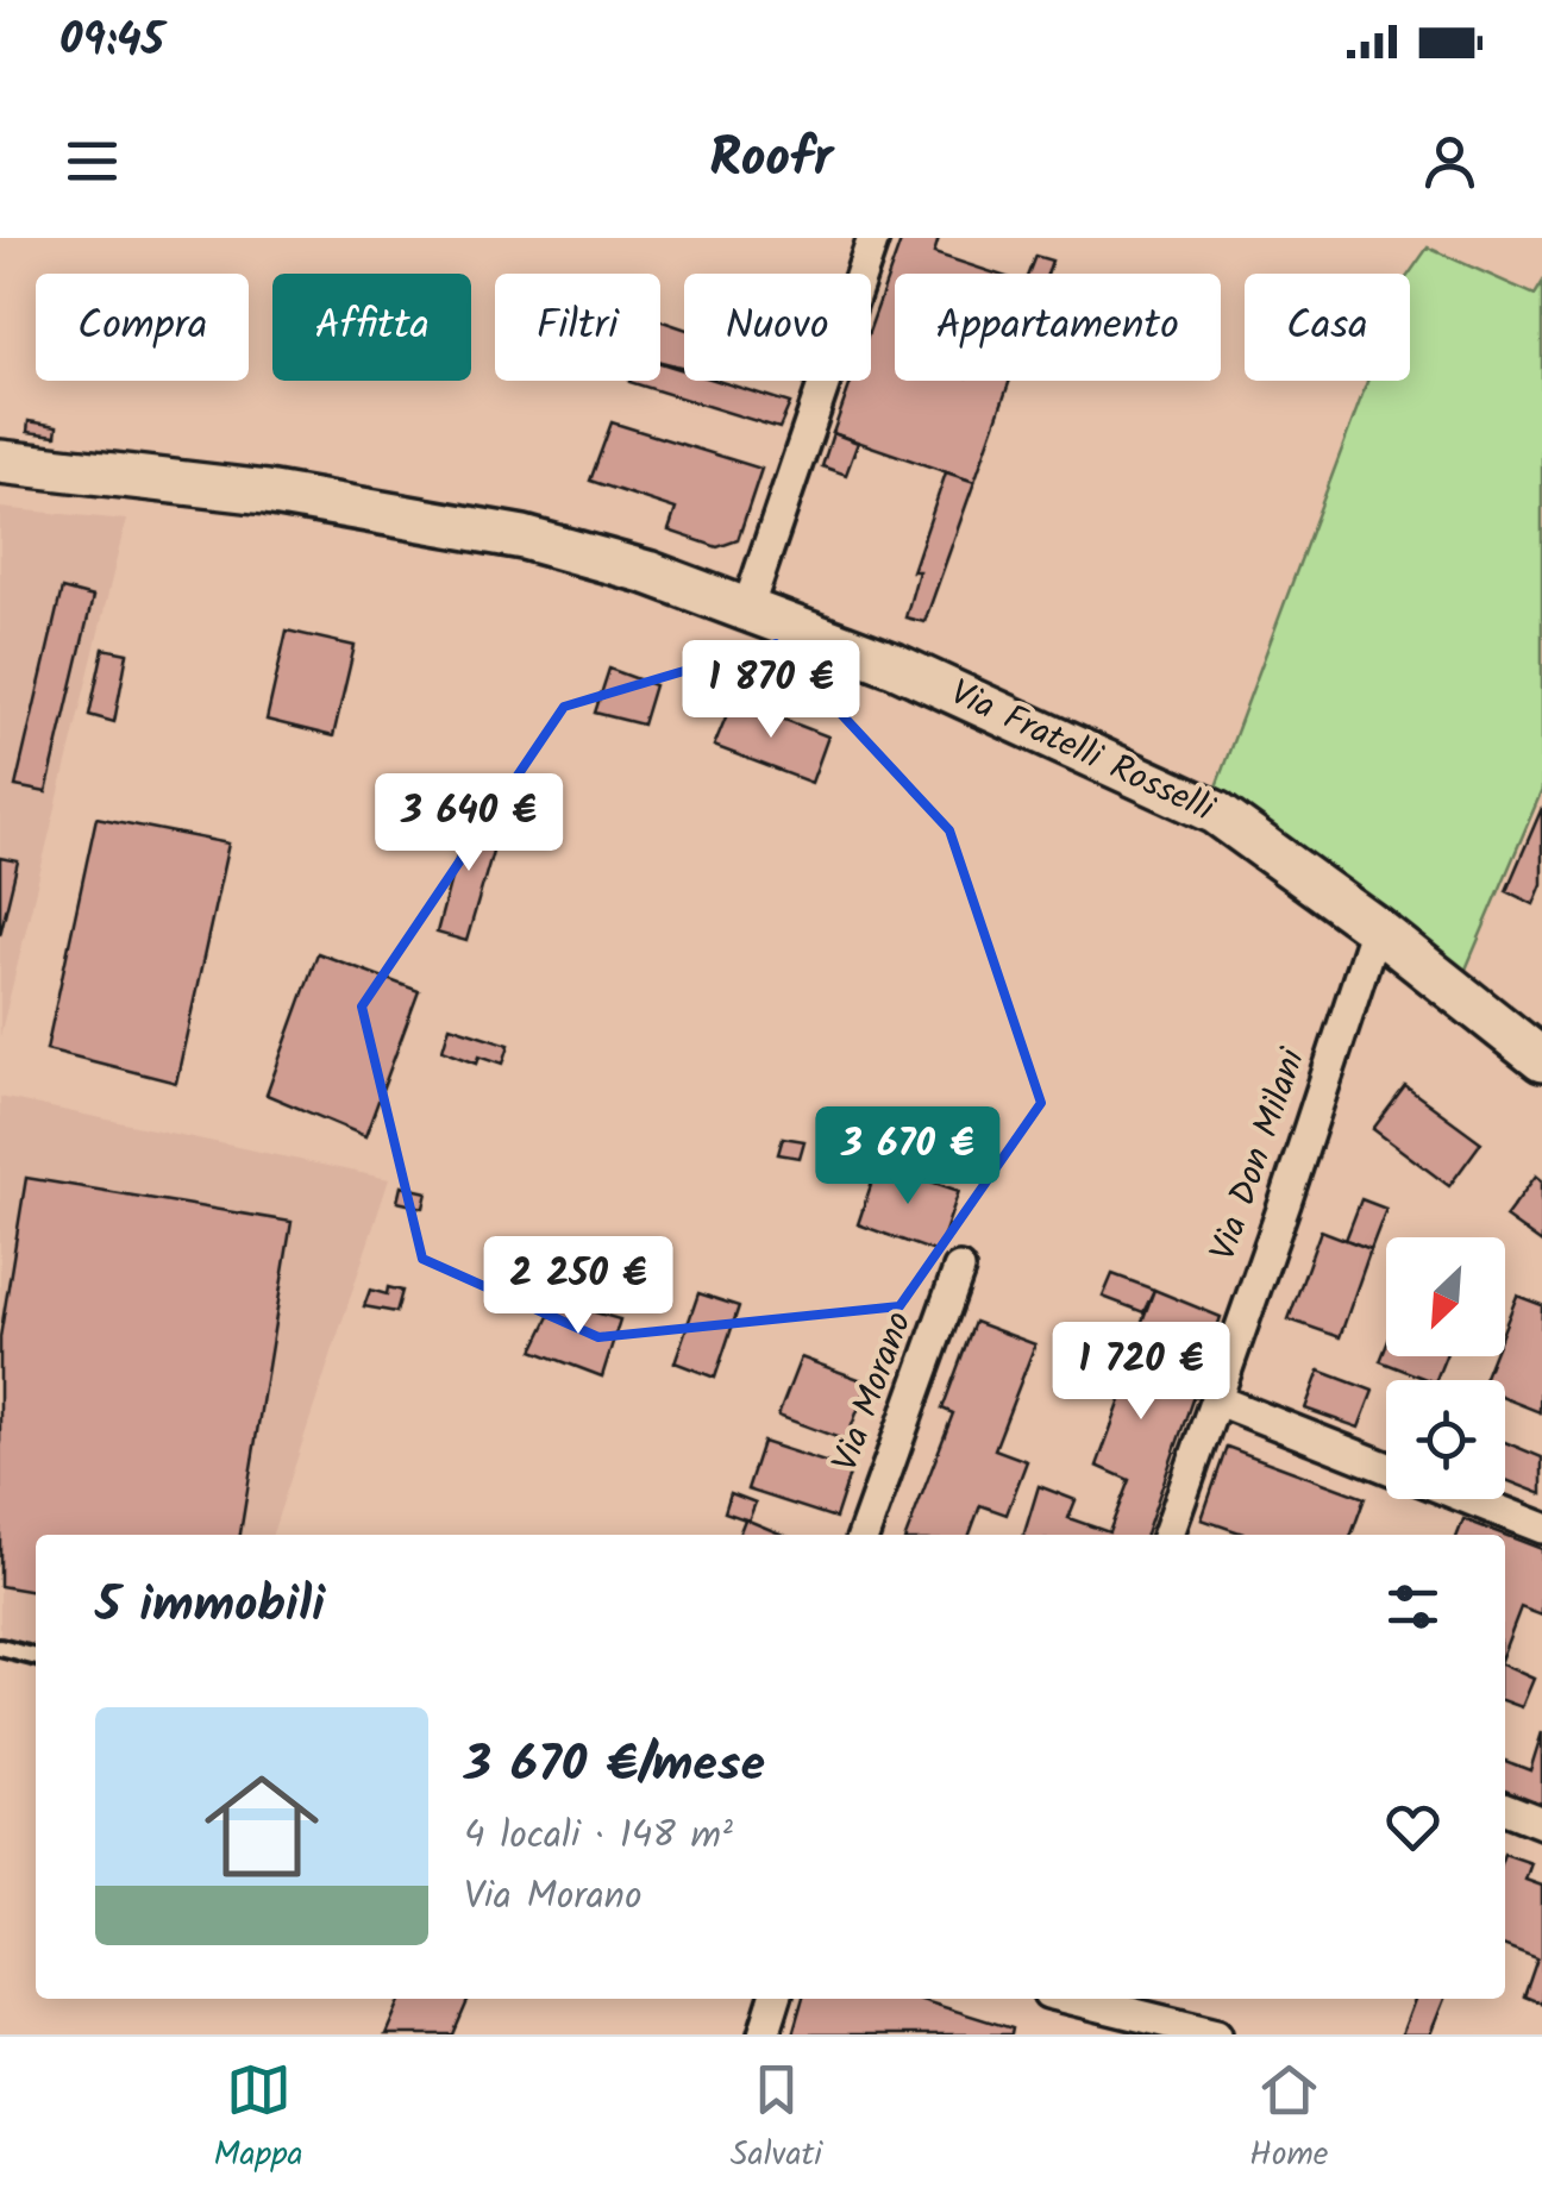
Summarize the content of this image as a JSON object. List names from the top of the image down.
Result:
{
  "streets": {
    "main road": ["Via Fratelli Rosselli"],
    "street": ["Via Don Milani", "Via Morano"]
  },
  "crossings": [
    ["Via Fratelli Rosselli", "Via Don Milani"]
  ],
  "north": "bottom left",
  "page": {
    "status": "09:45",
    "header": "Roofr",
    "chip": [
      "Compra",
      "Affitta",
      "Filtri",
      "Nuovo",
      "Appartamento",
      "Casa"
    ],
    "price": [
      "1 870 €",
      "3 640 €",
      "3 670 €",
      "2 250 €",
      "1 720 €"
    ],
    "heading": "5 immobili",
    "list": [
      {
        "name": "3 670 €/mese",
        "note": "4 locali · 148 m² · Via Morano"
      }
    ],
    "tabs": ["Mappa", "Salvati", "Home"]
  }
}
